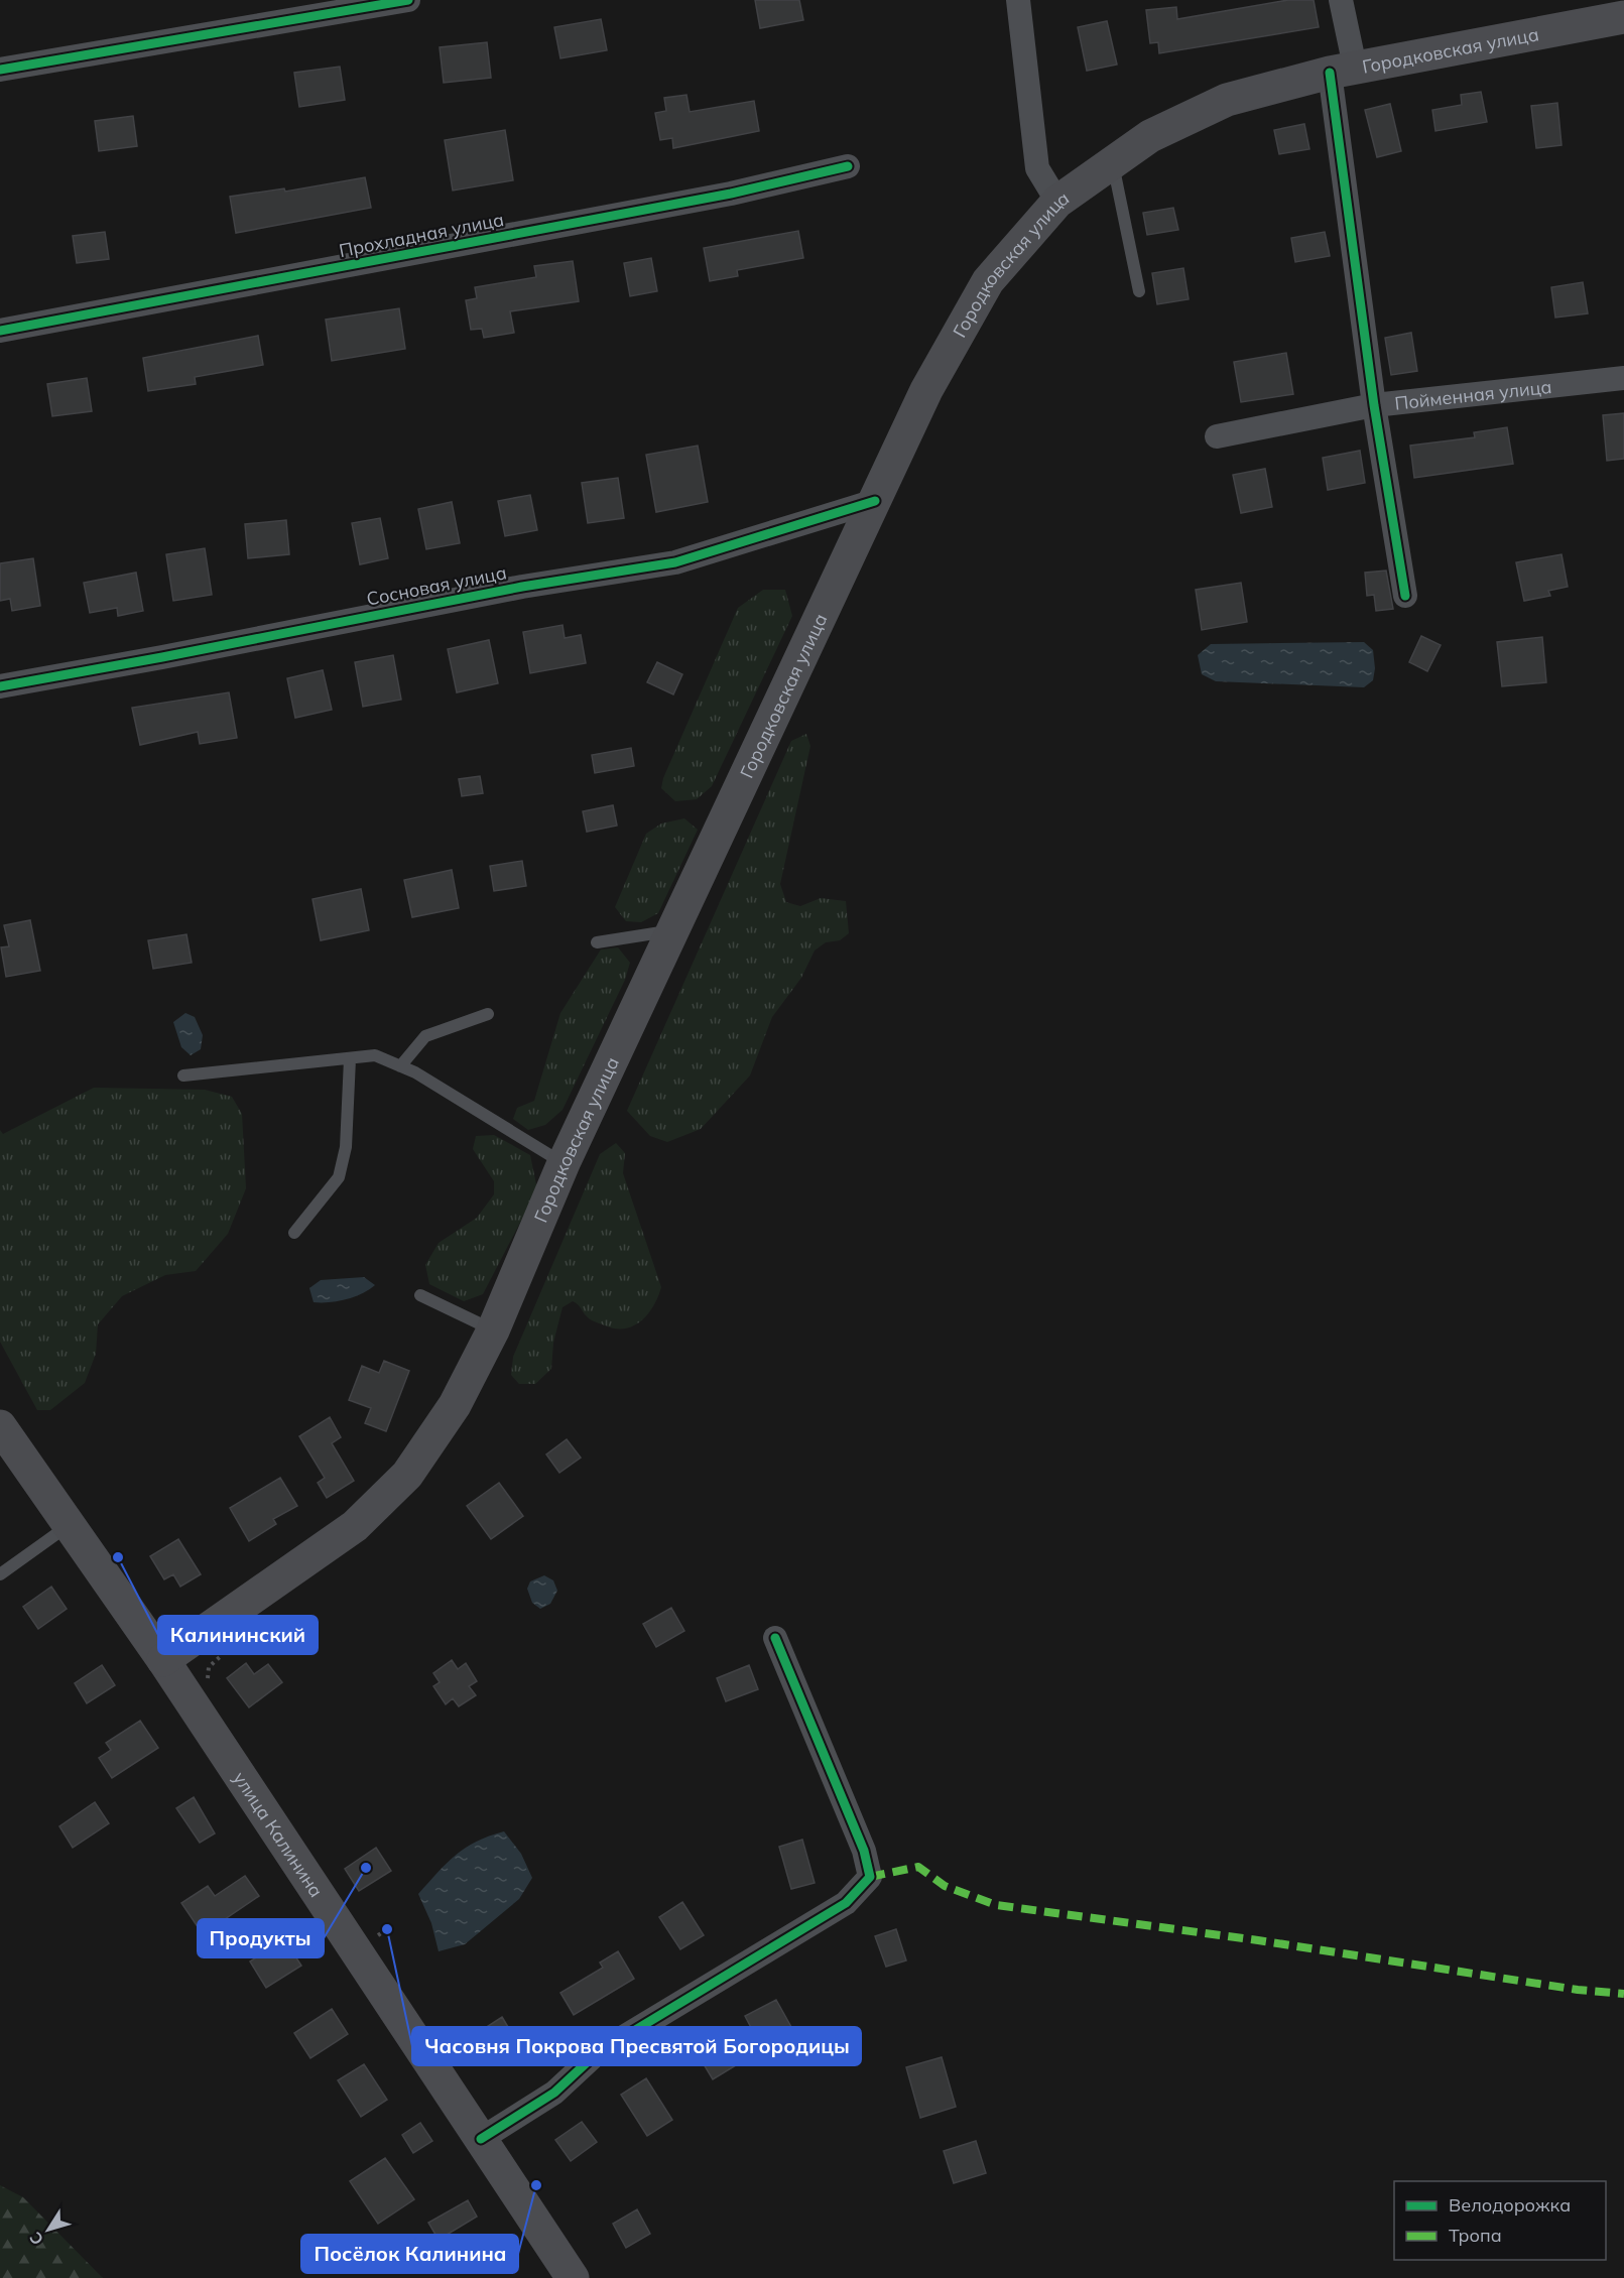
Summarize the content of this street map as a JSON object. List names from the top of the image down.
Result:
{
  "streets": {
    "main road": ["Городковская улица", "улица Калинина"],
    "street": ["Прохладная улица", "Пойменная улица", "Сосновая улица"]
  },
  "crossings": [
    ["Городковская улица", "Сосновая улица"],
    ["Городковская улица", "улица Калинина"]
  ],
  "places": [
    "Калининский",
    "Продукты",
    "Часовня Покрова Пресвятой Богородицы",
    "Посёлок Калинина"
  ],
  "legend": ["Велодорожка", "Тропа"],
  "north": "bottom left"
}
